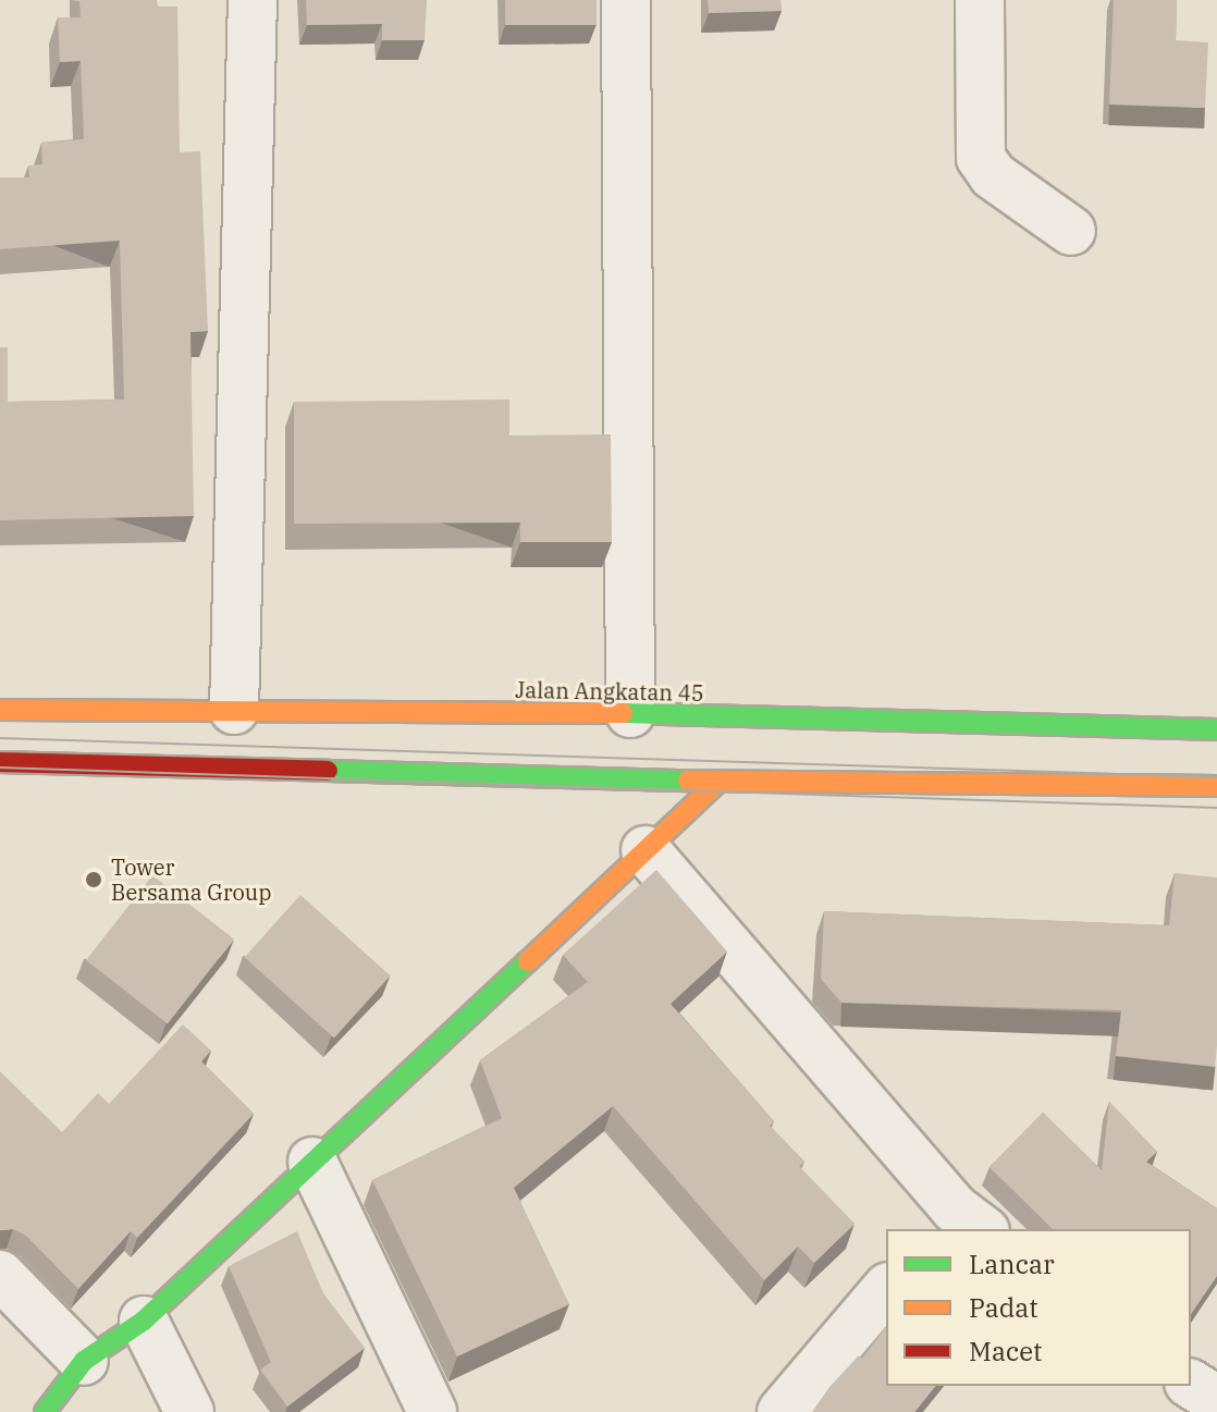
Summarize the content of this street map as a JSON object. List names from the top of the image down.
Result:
{
  "streets": {
    "main road": ["Jalan Angkatan 45"]
  },
  "places": ["Tower Bersama Group"],
  "legend": ["Lancar", "Padat", "Macet"]
}
